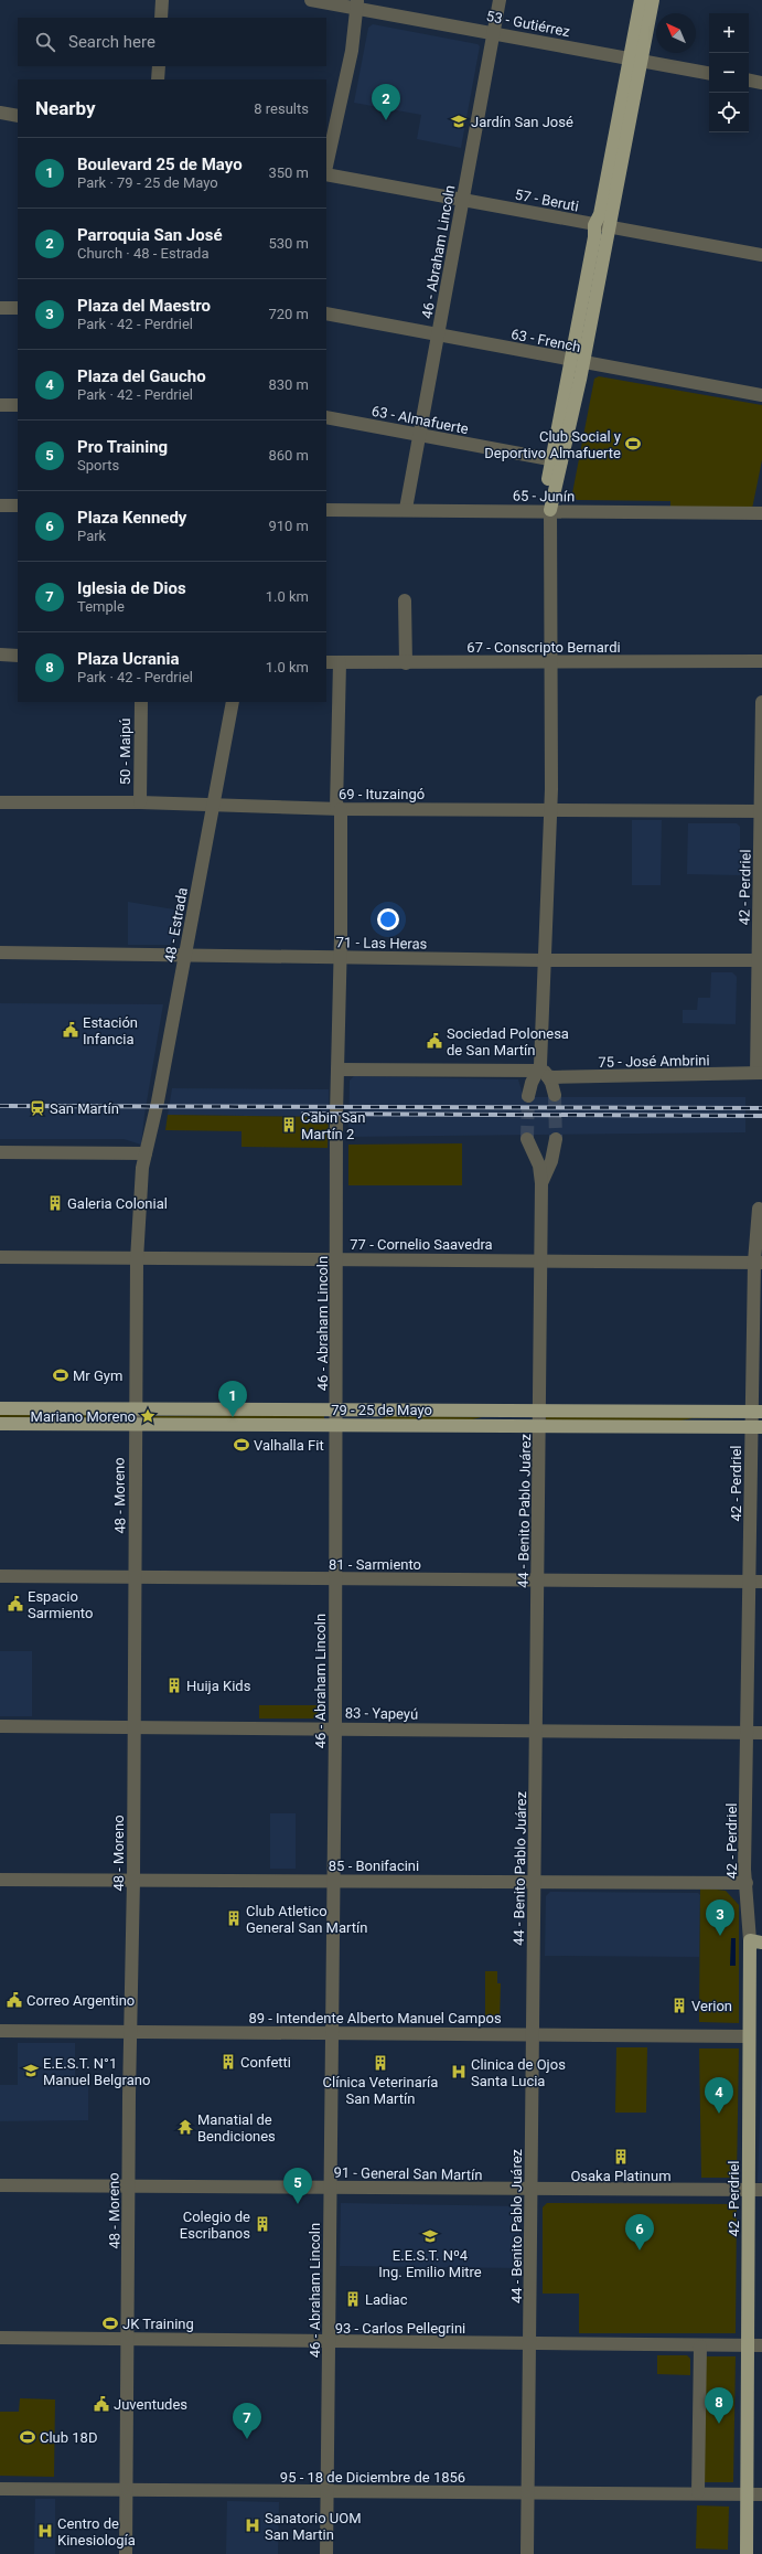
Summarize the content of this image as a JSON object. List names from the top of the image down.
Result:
{
  "streets": {
    "main road": ["42 - Perdriel", "79 - 25 de Mayo"],
    "street": [
      "53 - Gutiérrez",
      "57 - Beruti",
      "46 - Abraham Lincoln",
      "63 - French",
      "63 - Almafuerte",
      "65 - Junín",
      "67 - Conscripto Bernardi",
      "50 - Maipú",
      "69 - Ituzaingó",
      "48 - Estrada",
      "71 - Las Heras",
      "75 - José Ambrini",
      "77 - Cornelio Saavedra",
      "48 - Moreno",
      "44 - Benito Pablo Juárez",
      "81 - Sarmiento",
      "83 - Yapeyú",
      "85 - Bonifacini",
      "89 - Intendente Alberto Manuel Campos",
      "91 - General San Martín",
      "93 - Carlos Pellegrini",
      "95 - 18 de Diciembre de 1856"
    ]
  },
  "crossings": [
    ["53 - Gutiérrez", "46 - Abraham Lincoln"],
    ["57 - Beruti", "46 - Abraham Lincoln"],
    ["46 - Abraham Lincoln", "63 - French"],
    ["46 - Abraham Lincoln", "63 - Almafuerte"],
    ["46 - Abraham Lincoln", "65 - Junín"],
    ["46 - Abraham Lincoln", "67 - Conscripto Bernardi"],
    ["46 - Abraham Lincoln", "69 - Ituzaingó"],
    ["46 - Abraham Lincoln", "71 - Las Heras"],
    ["46 - Abraham Lincoln", "75 - José Ambrini"],
    ["46 - Abraham Lincoln", "77 - Cornelio Saavedra"],
    ["46 - Abraham Lincoln", "79 - 25 de Mayo"],
    ["46 - Abraham Lincoln", "81 - Sarmiento"],
    ["46 - Abraham Lincoln", "83 - Yapeyú"],
    ["46 - Abraham Lincoln", "85 - Bonifacini"],
    ["46 - Abraham Lincoln", "89 - Intendente Alberto Manuel Campos"],
    ["46 - Abraham Lincoln", "91 - General San Martín"],
    ["46 - Abraham Lincoln", "93 - Carlos Pellegrini"],
    ["46 - Abraham Lincoln", "95 - 18 de Diciembre de 1856"],
    ["50 - Maipú", "69 - Ituzaingó"],
    ["69 - Ituzaingó", "42 - Perdriel"],
    ["69 - Ituzaingó", "48 - Estrada"],
    ["42 - Perdriel", "71 - Las Heras"],
    ["42 - Perdriel", "75 - José Ambrini"],
    ["42 - Perdriel", "77 - Cornelio Saavedra"],
    ["42 - Perdriel", "79 - 25 de Mayo"],
    ["42 - Perdriel", "81 - Sarmiento"],
    ["42 - Perdriel", "83 - Yapeyú"],
    ["42 - Perdriel", "85 - Bonifacini"],
    ["42 - Perdriel", "89 - Intendente Alberto Manuel Campos"],
    ["42 - Perdriel", "91 - General San Martín"],
    ["42 - Perdriel", "93 - Carlos Pellegrini"],
    ["42 - Perdriel", "95 - 18 de Diciembre de 1856"],
    ["48 - Estrada", "71 - Las Heras"],
    ["48 - Estrada", "48 - Moreno"],
    ["77 - Cornelio Saavedra", "48 - Moreno"],
    ["77 - Cornelio Saavedra", "44 - Benito Pablo Juárez"],
    ["79 - 25 de Mayo", "48 - Moreno"],
    ["79 - 25 de Mayo", "44 - Benito Pablo Juárez"],
    ["48 - Moreno", "81 - Sarmiento"],
    ["48 - Moreno", "83 - Yapeyú"],
    ["48 - Moreno", "85 - Bonifacini"],
    ["48 - Moreno", "89 - Intendente Alberto Manuel Campos"],
    ["48 - Moreno", "91 - General San Martín"],
    ["48 - Moreno", "93 - Carlos Pellegrini"],
    ["48 - Moreno", "95 - 18 de Diciembre de 1856"],
    ["44 - Benito Pablo Juárez", "81 - Sarmiento"],
    ["44 - Benito Pablo Juárez", "83 - Yapeyú"],
    ["44 - Benito Pablo Juárez", "85 - Bonifacini"],
    ["44 - Benito Pablo Juárez", "89 - Intendente Alberto Manuel Campos"],
    ["44 - Benito Pablo Juárez", "91 - General San Martín"],
    ["44 - Benito Pablo Juárez", "93 - Carlos Pellegrini"],
    ["44 - Benito Pablo Juárez", "95 - 18 de Diciembre de 1856"]
  ],
  "places": {
    "school or university": ["Jardín San José", "E.E.S.T. N°1 Manuel Belgrano", "E.E.S.T. Nº4 Ing. Emilio Mitre"],
    "sports": [
      "Club Social y Deportivo Almafuerte",
      "Mr Gym",
      "Valhalla Fit",
      "JK Training",
      "Club 18D"
    ],
    "public building": [
      "Estación Infancia",
      "Sociedad Polonesa de San Martín",
      "Espacio Sarmiento",
      "Correo Argentino",
      "Juventudes"
    ],
    "station": ["San Martín"],
    "building": [
      "Cabin San Martín 2",
      "Galeria Colonial",
      "Huija Kids",
      "Club Atletico General San Martín",
      "Verion",
      "Confetti",
      "Clínica Veterinaría San Martín",
      "Osaka Platinum",
      "Colegio de Escribanos",
      "Ladiac"
    ],
    "place": ["Mariano Moreno"],
    "hospital": ["Clinica de Ojos Santa Lucia", "Sanatorio UOM San Martin", "Centro de Kinesiología"],
    "temple": ["Manatial de Bendiciones"]
  },
  "north": "top left",
  "page": {
    "map_buttons": ["+", "−"],
    "search": "Search here",
    "heading": ["Nearby", "8 results"],
    "pins": [
      "2",
      "1",
      "3",
      "4",
      "5",
      "6",
      "8",
      "7"
    ],
    "list": [
      {
        "mark": "1",
        "name": "Boulevard 25 de Mayo",
        "note": "Park · 79 - 25 de Mayo",
        "value": "350 m"
      },
      {
        "mark": "2",
        "name": "Parroquia San José",
        "note": "Church · 48 - Estrada",
        "value": "530 m"
      },
      {
        "mark": "3",
        "name": "Plaza del Maestro",
        "note": "Park · 42 - Perdriel",
        "value": "720 m"
      },
      {
        "mark": "4",
        "name": "Plaza del Gaucho",
        "note": "Park · 42 - Perdriel",
        "value": "830 m"
      },
      {
        "mark": "5",
        "name": "Pro Training",
        "note": "Sports",
        "value": "860 m"
      },
      {
        "mark": "6",
        "name": "Plaza Kennedy",
        "note": "Park",
        "value": "910 m"
      },
      {
        "mark": "7",
        "name": "Iglesia de Dios",
        "note": "Temple",
        "value": "1.0 km"
      },
      {
        "mark": "8",
        "name": "Plaza Ucrania",
        "note": "Park · 42 - Perdriel",
        "value": "1.0 km"
      }
    ]
  }
}
